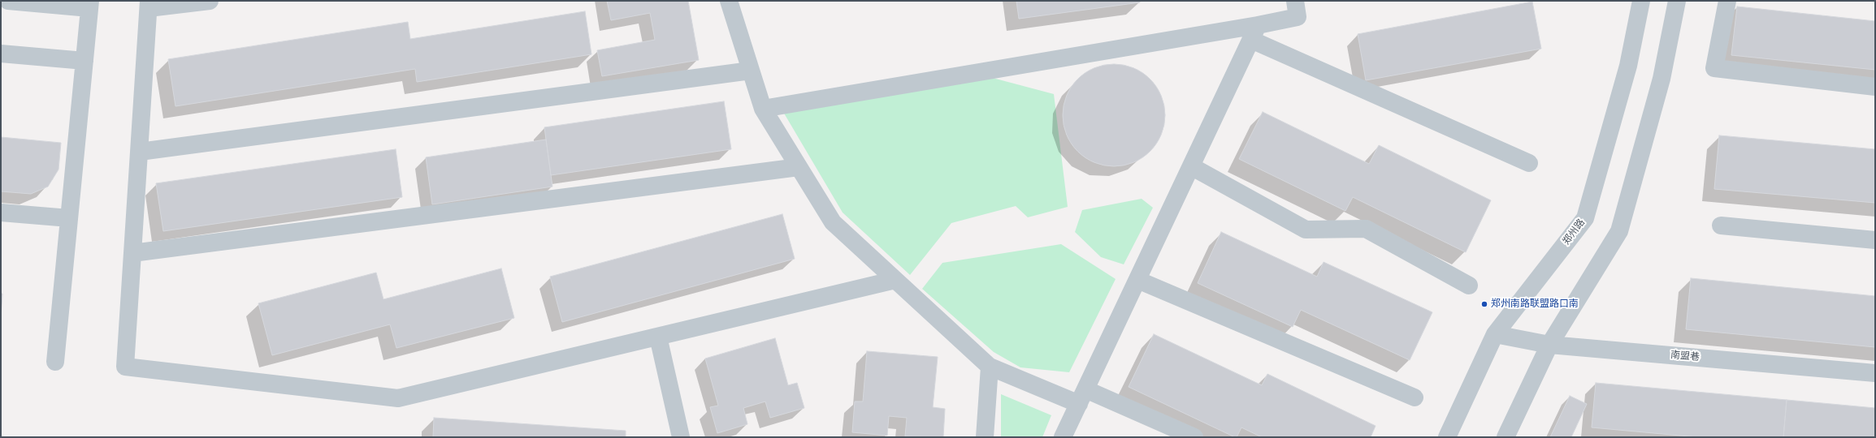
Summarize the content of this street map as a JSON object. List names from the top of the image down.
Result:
{
  "streets": {
    "street": ["郑州路", "南盟巷"]
  },
  "crossings": [
    ["郑州路", "南盟巷"]
  ],
  "places": ["郑州南路联盟路口南"]
}
